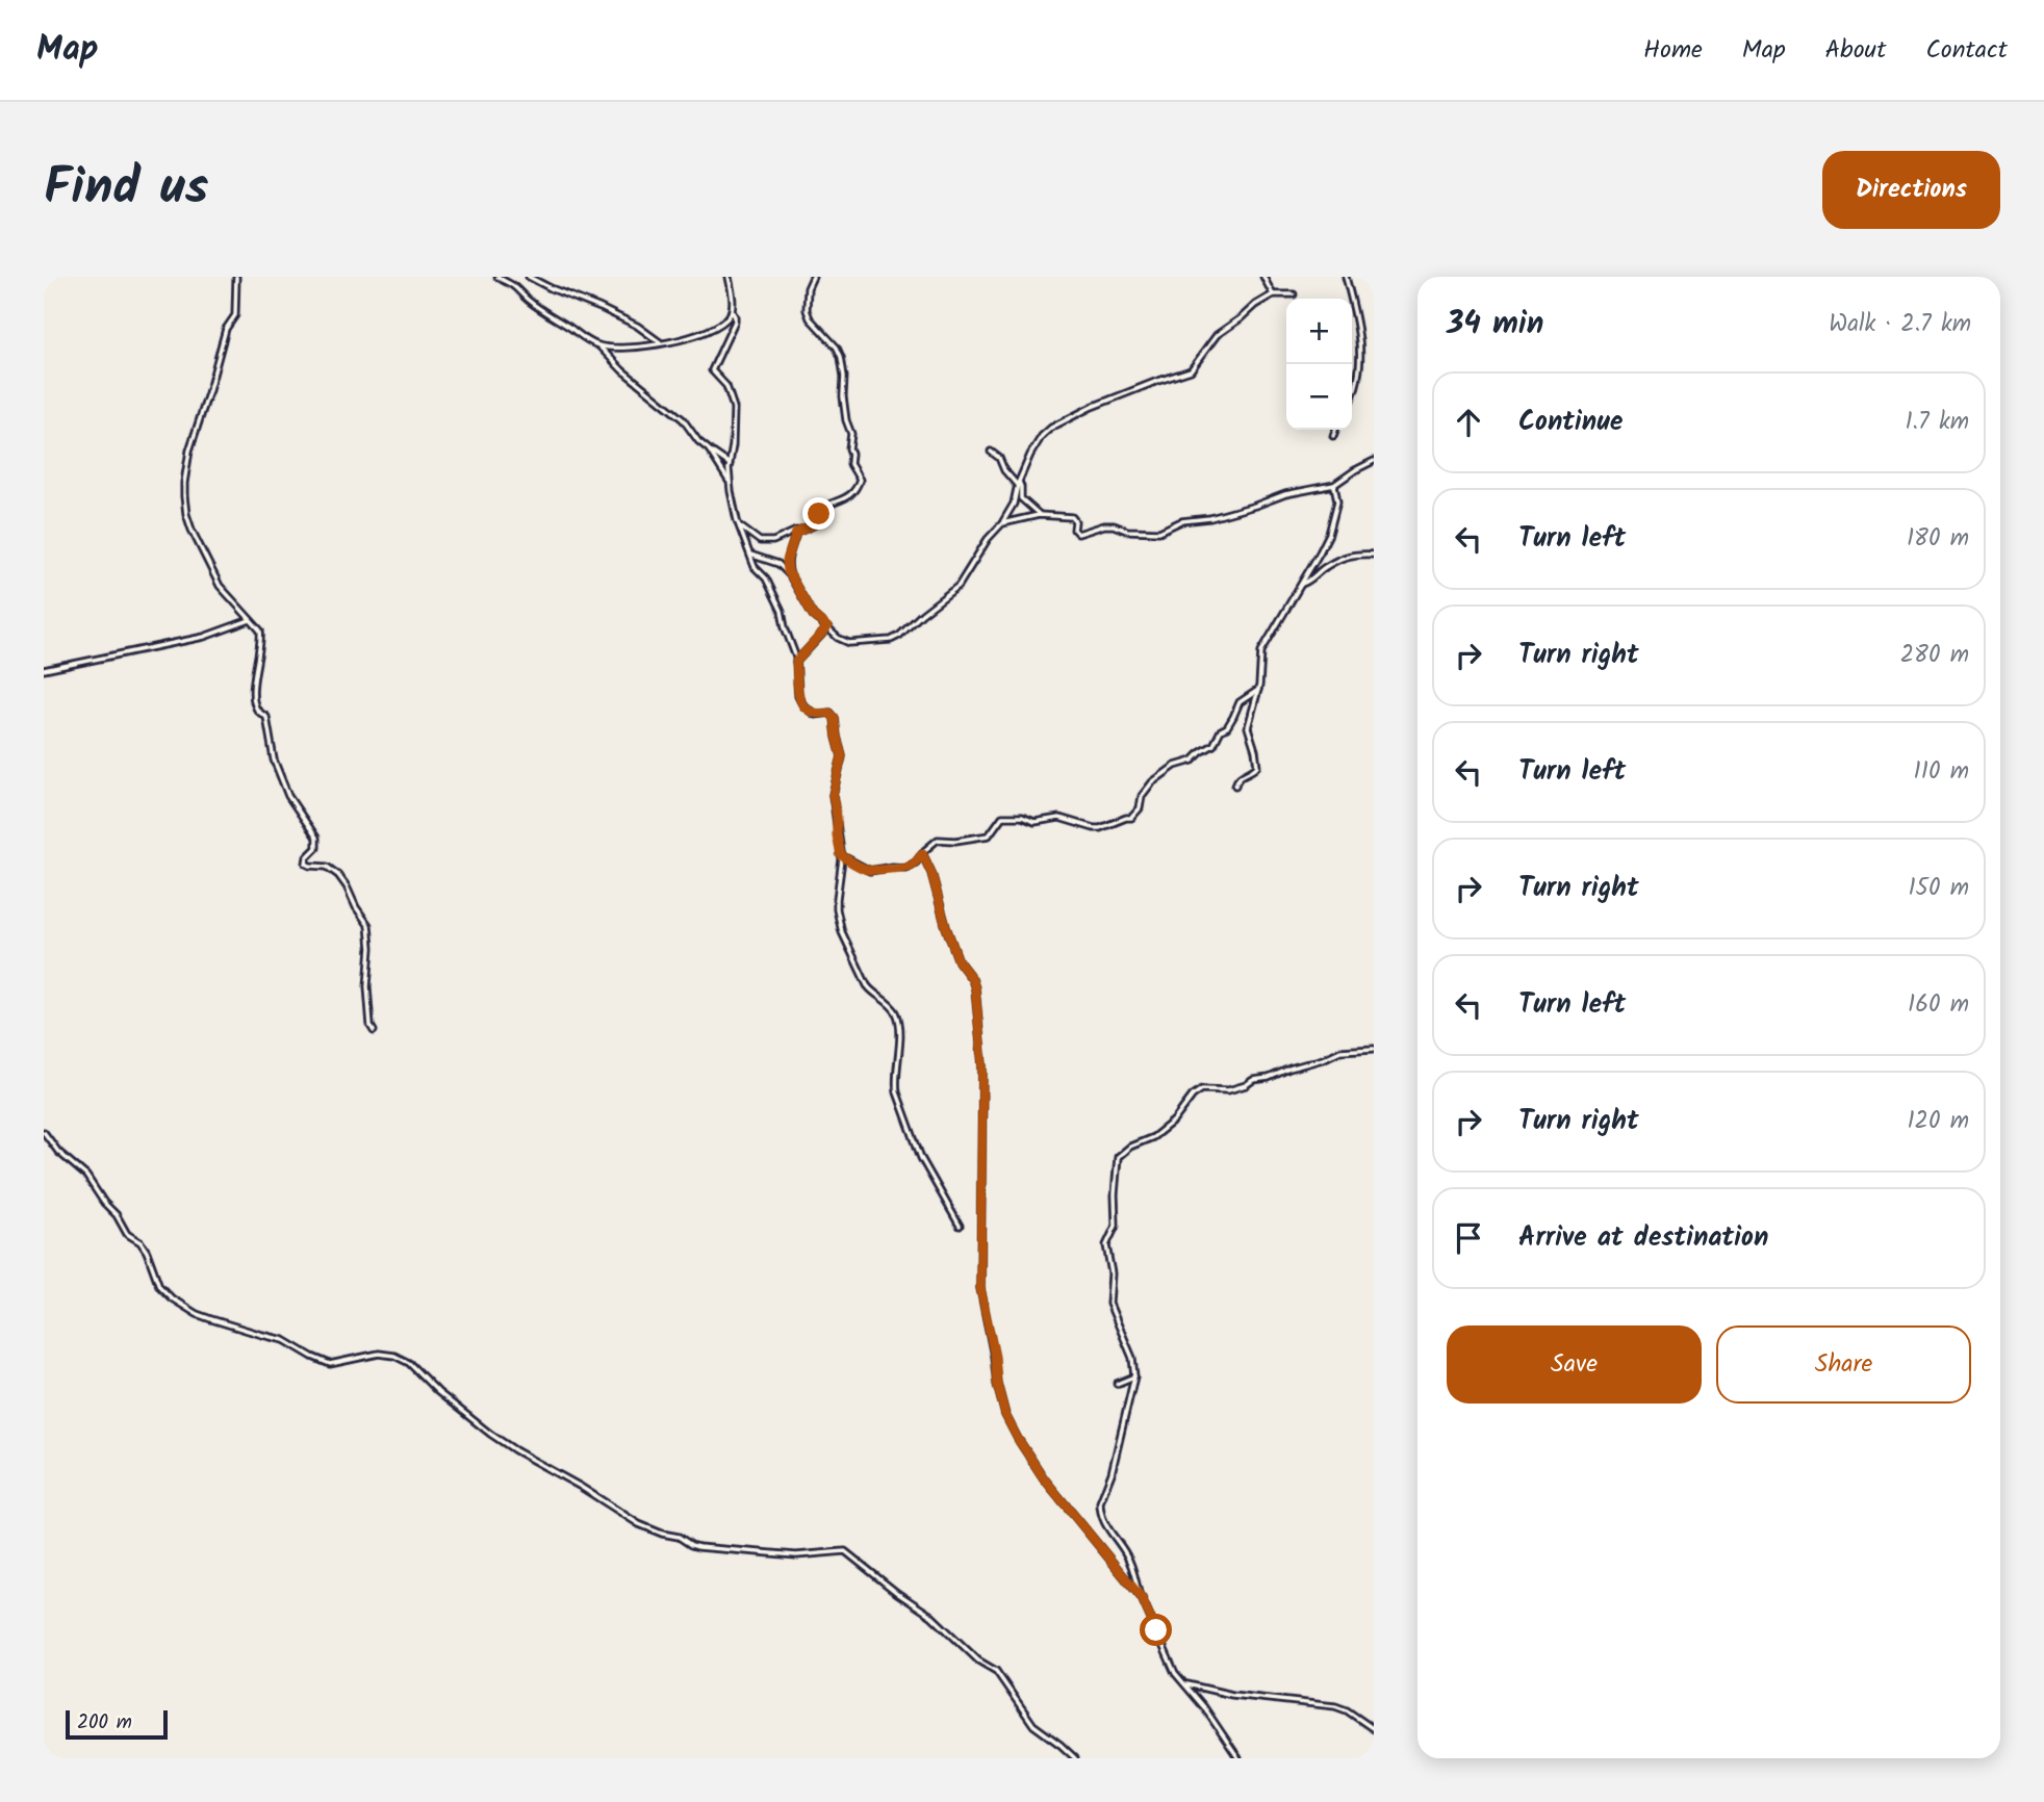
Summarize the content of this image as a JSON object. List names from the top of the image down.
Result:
{
  "scale_bar": "200 m",
  "page": {
    "header": "Map",
    "nav": [
      "Home",
      "Map",
      "About",
      "Contact"
    ],
    "title": "Find us",
    "buttons": [
      "Directions",
      ["Save", "Share"]
    ],
    "heading": ["34 min", "Walk · 2.7 km"],
    "map_buttons": ["+", "−"],
    "list": [
      ["Continue", "1.7 km"],
      ["Turn left", "180 m"],
      ["Turn right", "280 m"],
      ["Turn left", "110 m"],
      ["Turn right", "150 m"],
      ["Turn left", "160 m"],
      ["Turn right", "120 m"],
      "Arrive at destination"
    ],
    "scale": "200 m"
  }
}
